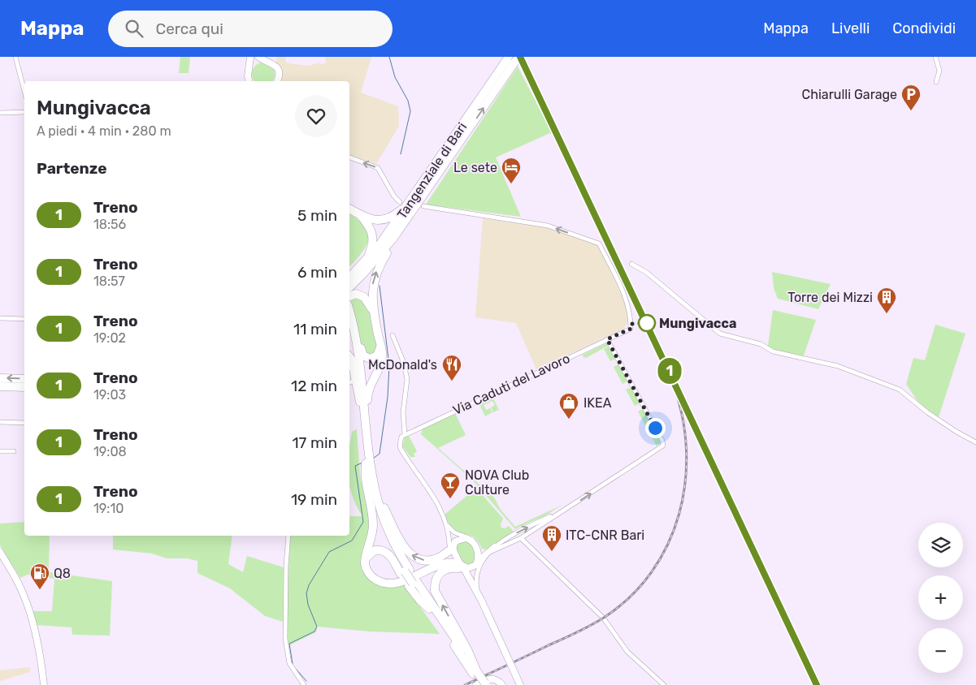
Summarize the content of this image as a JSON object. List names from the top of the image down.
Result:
{
  "streets": {
    "highway": ["Tangenziale di Bari"],
    "street": ["Via Caduti del Lavoro"]
  },
  "places": {
    "parking": ["Chiarulli Garage"],
    "hotel": ["Le sete"],
    "building": ["Torre dei Mizzi", "ITC-CNR Bari"],
    "other": ["Mungivacca"],
    "restaurant": ["McDonald's"],
    "shop": ["IKEA"],
    "bar": ["NOVA Club Culture"],
    "fuel station": ["Q8"]
  },
  "page": {
    "header": "Mappa",
    "search": "Cerca qui",
    "nav": ["Mappa", "Livelli", "Condividi"],
    "on_map": "1",
    "heading": [
      ["Mungivacca", "A piedi · 4 min · 280 m"],
      "Partenze"
    ],
    "list": [
      {
        "mark": "1",
        "name": "Treno",
        "note": "18:56",
        "value": "5 min"
      },
      {
        "mark": "1",
        "name": "Treno",
        "note": "18:57",
        "value": "6 min"
      },
      {
        "mark": "1",
        "name": "Treno",
        "note": "19:02",
        "value": "11 min"
      },
      {
        "mark": "1",
        "name": "Treno",
        "note": "19:03",
        "value": "12 min"
      },
      {
        "mark": "1",
        "name": "Treno",
        "note": "19:08",
        "value": "17 min"
      },
      {
        "mark": "1",
        "name": "Treno",
        "note": "19:10",
        "value": "19 min"
      }
    ],
    "map_buttons": ["+", "−"]
  }
}
